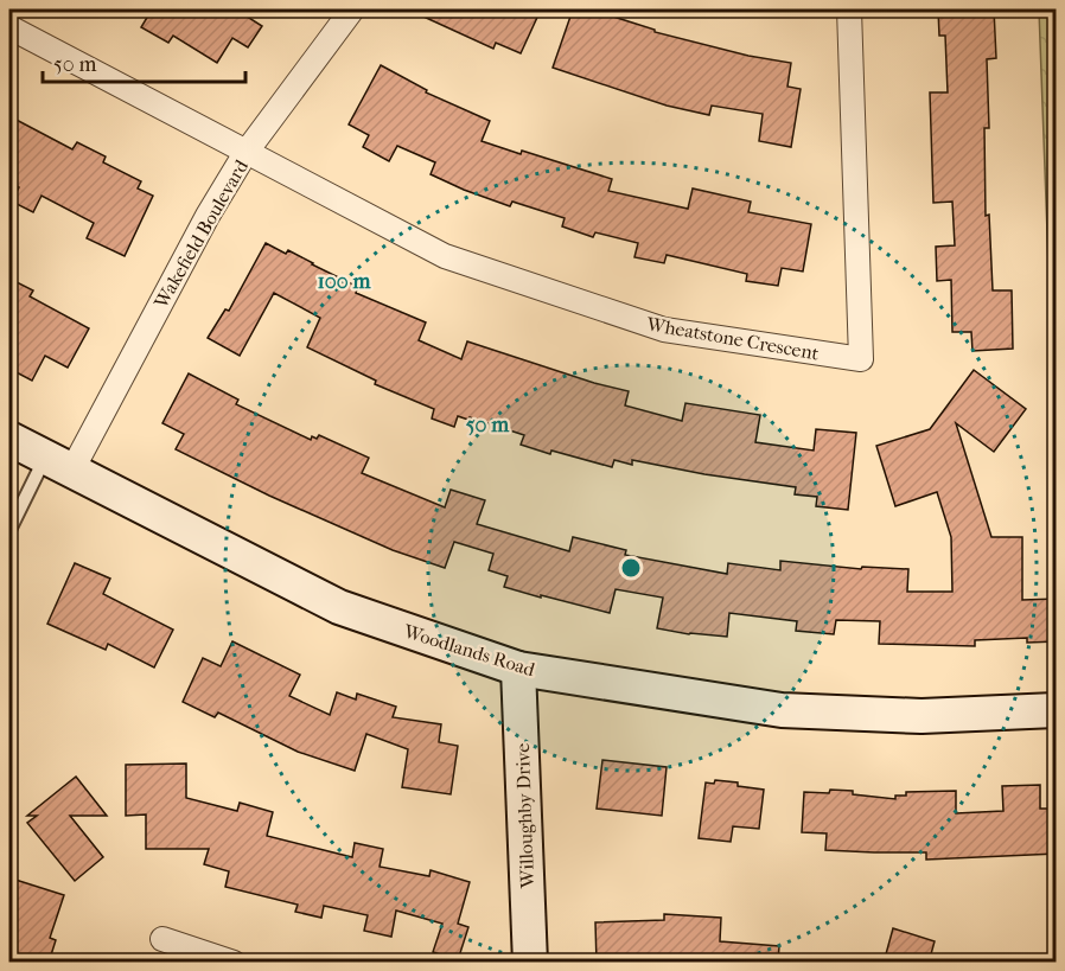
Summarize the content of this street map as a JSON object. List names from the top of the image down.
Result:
{
  "streets": {
    "street": [
      "Wakefield Boulevard",
      "Wheatstone Crescent",
      "Woodlands Road",
      "Willoughby Drive"
    ]
  },
  "crossings": [
    ["Wakefield Boulevard", "Wheatstone Crescent"],
    ["Wakefield Boulevard", "Woodlands Road"],
    ["Woodlands Road", "Willoughby Drive"]
  ],
  "scale_bar": "50 m",
  "rings": ["100 m", "50 m"]
}
